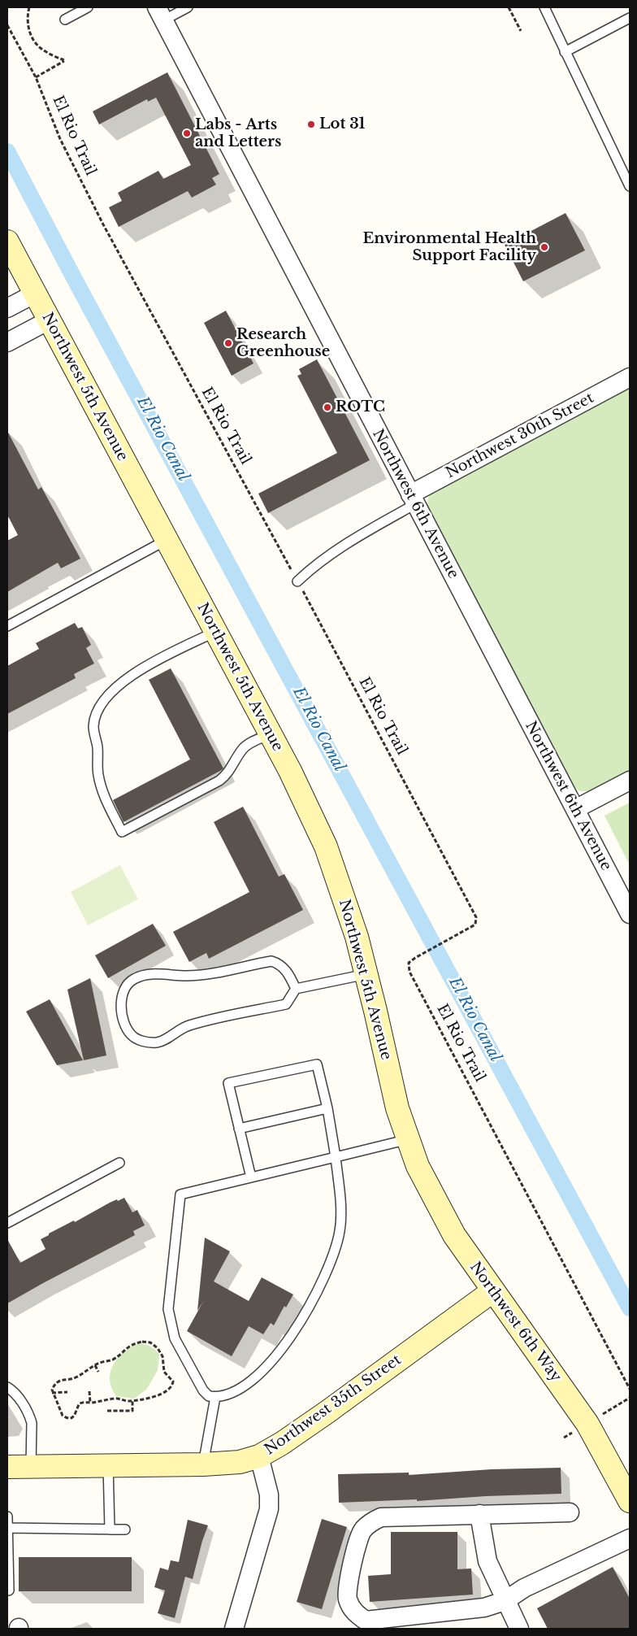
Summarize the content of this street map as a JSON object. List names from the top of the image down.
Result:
{
  "streets": {
    "street": [
      "Northwest 5th Avenue",
      "Northwest 30th Street",
      "Northwest 6th Avenue",
      "Northwest 6th Way",
      "Northwest 35th Street"
    ],
    "path": ["El Rio Trail"]
  },
  "crossings": [
    ["Northwest 5th Avenue", "Northwest 6th Way"],
    ["Northwest 30th Street", "Northwest 6th Avenue"],
    ["Northwest 6th Way", "Northwest 35th Street"]
  ],
  "water": ["El Rio Canal"],
  "places": [
    "Lot 31",
    "Labs - Arts and Letters",
    "Environmental Health Support Facility",
    "Research Greenhouse",
    "ROTC"
  ]
}
